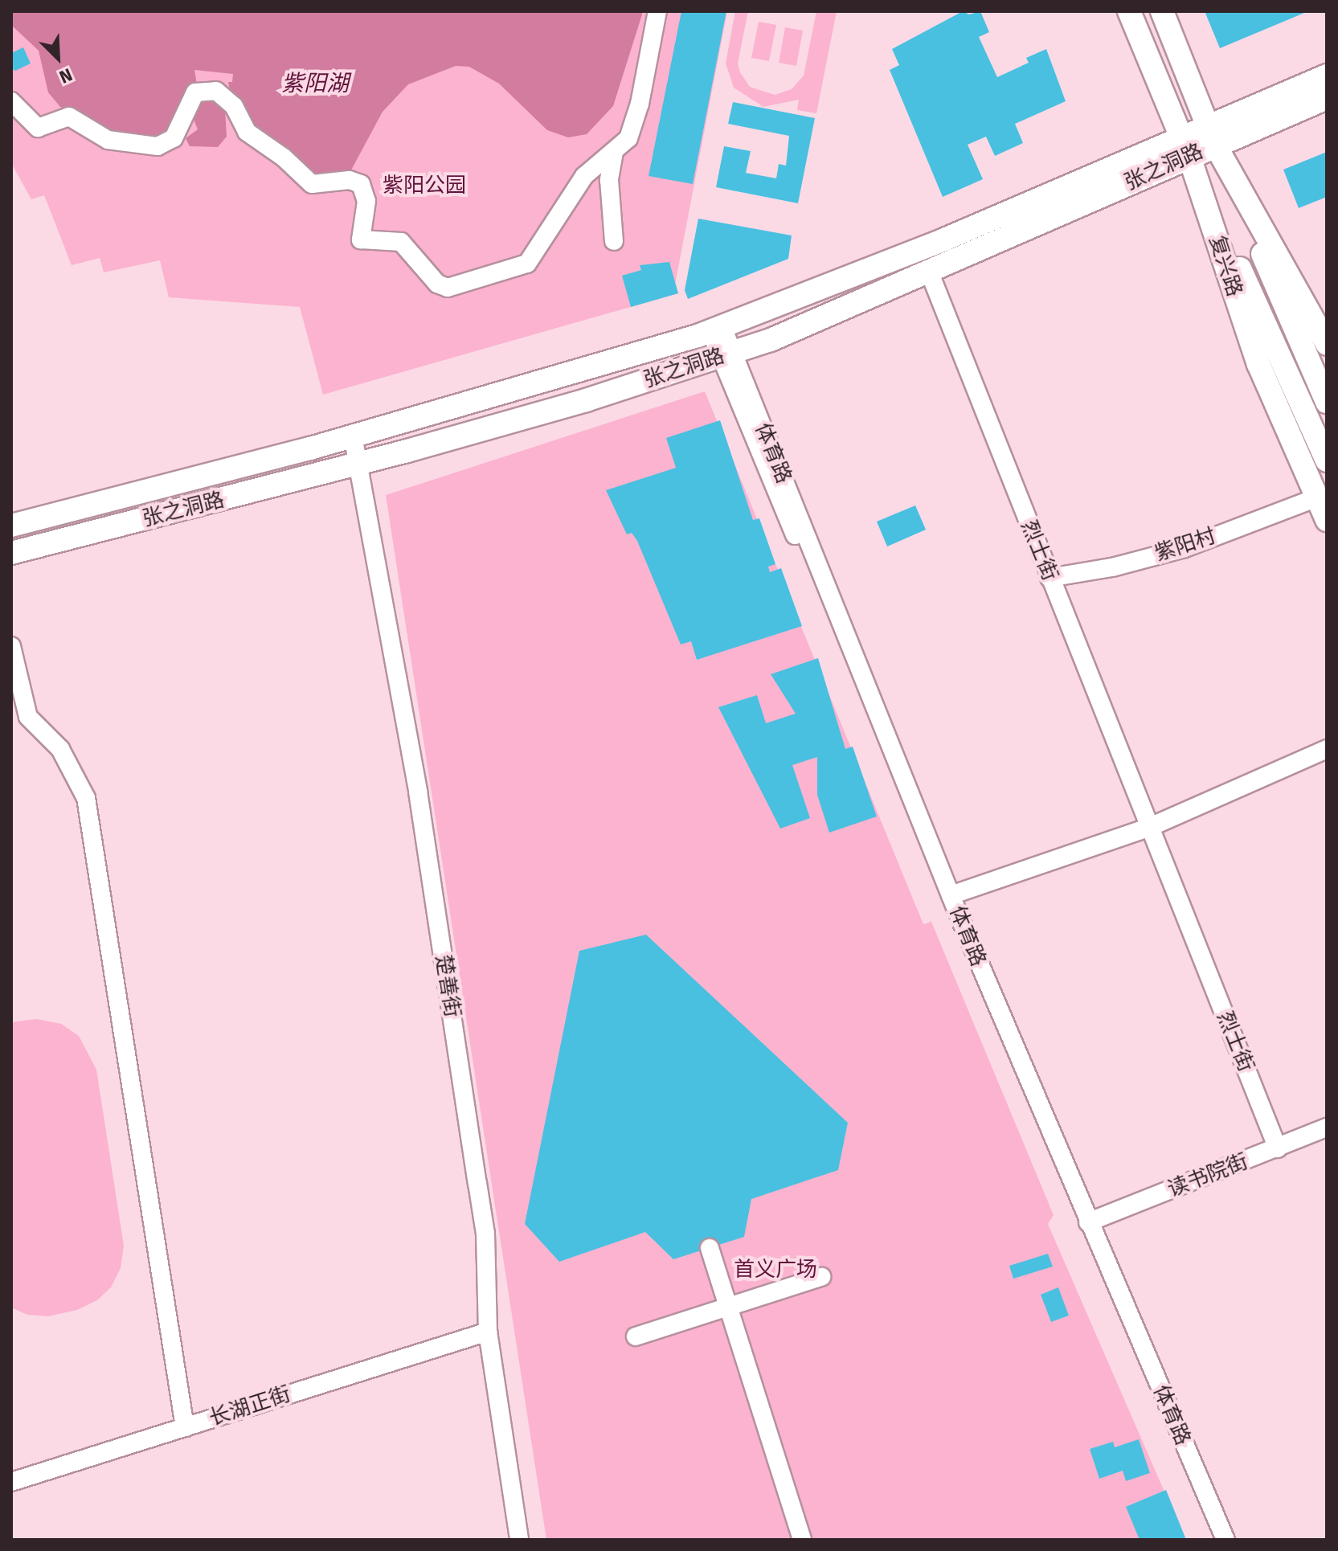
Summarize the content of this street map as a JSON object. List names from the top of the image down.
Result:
{
  "streets": {
    "main road": ["张之洞路", "复兴路"],
    "street": [
      "体育路",
      "紫阳村",
      "烈士街",
      "楚善街",
      "读书院街",
      "长湖正街"
    ]
  },
  "crossings": [
    ["张之洞路", "复兴路"],
    ["张之洞路", "体育路"],
    ["张之洞路", "烈士街"],
    ["张之洞路", "楚善街"],
    ["复兴路", "紫阳村"],
    ["体育路", "读书院街"],
    ["紫阳村", "烈士街"],
    ["烈士街", "读书院街"],
    ["楚善街", "长湖正街"]
  ],
  "water": ["紫阳湖"],
  "parks": ["紫阳公园", "首义广场"],
  "north": "bottom right"
}
